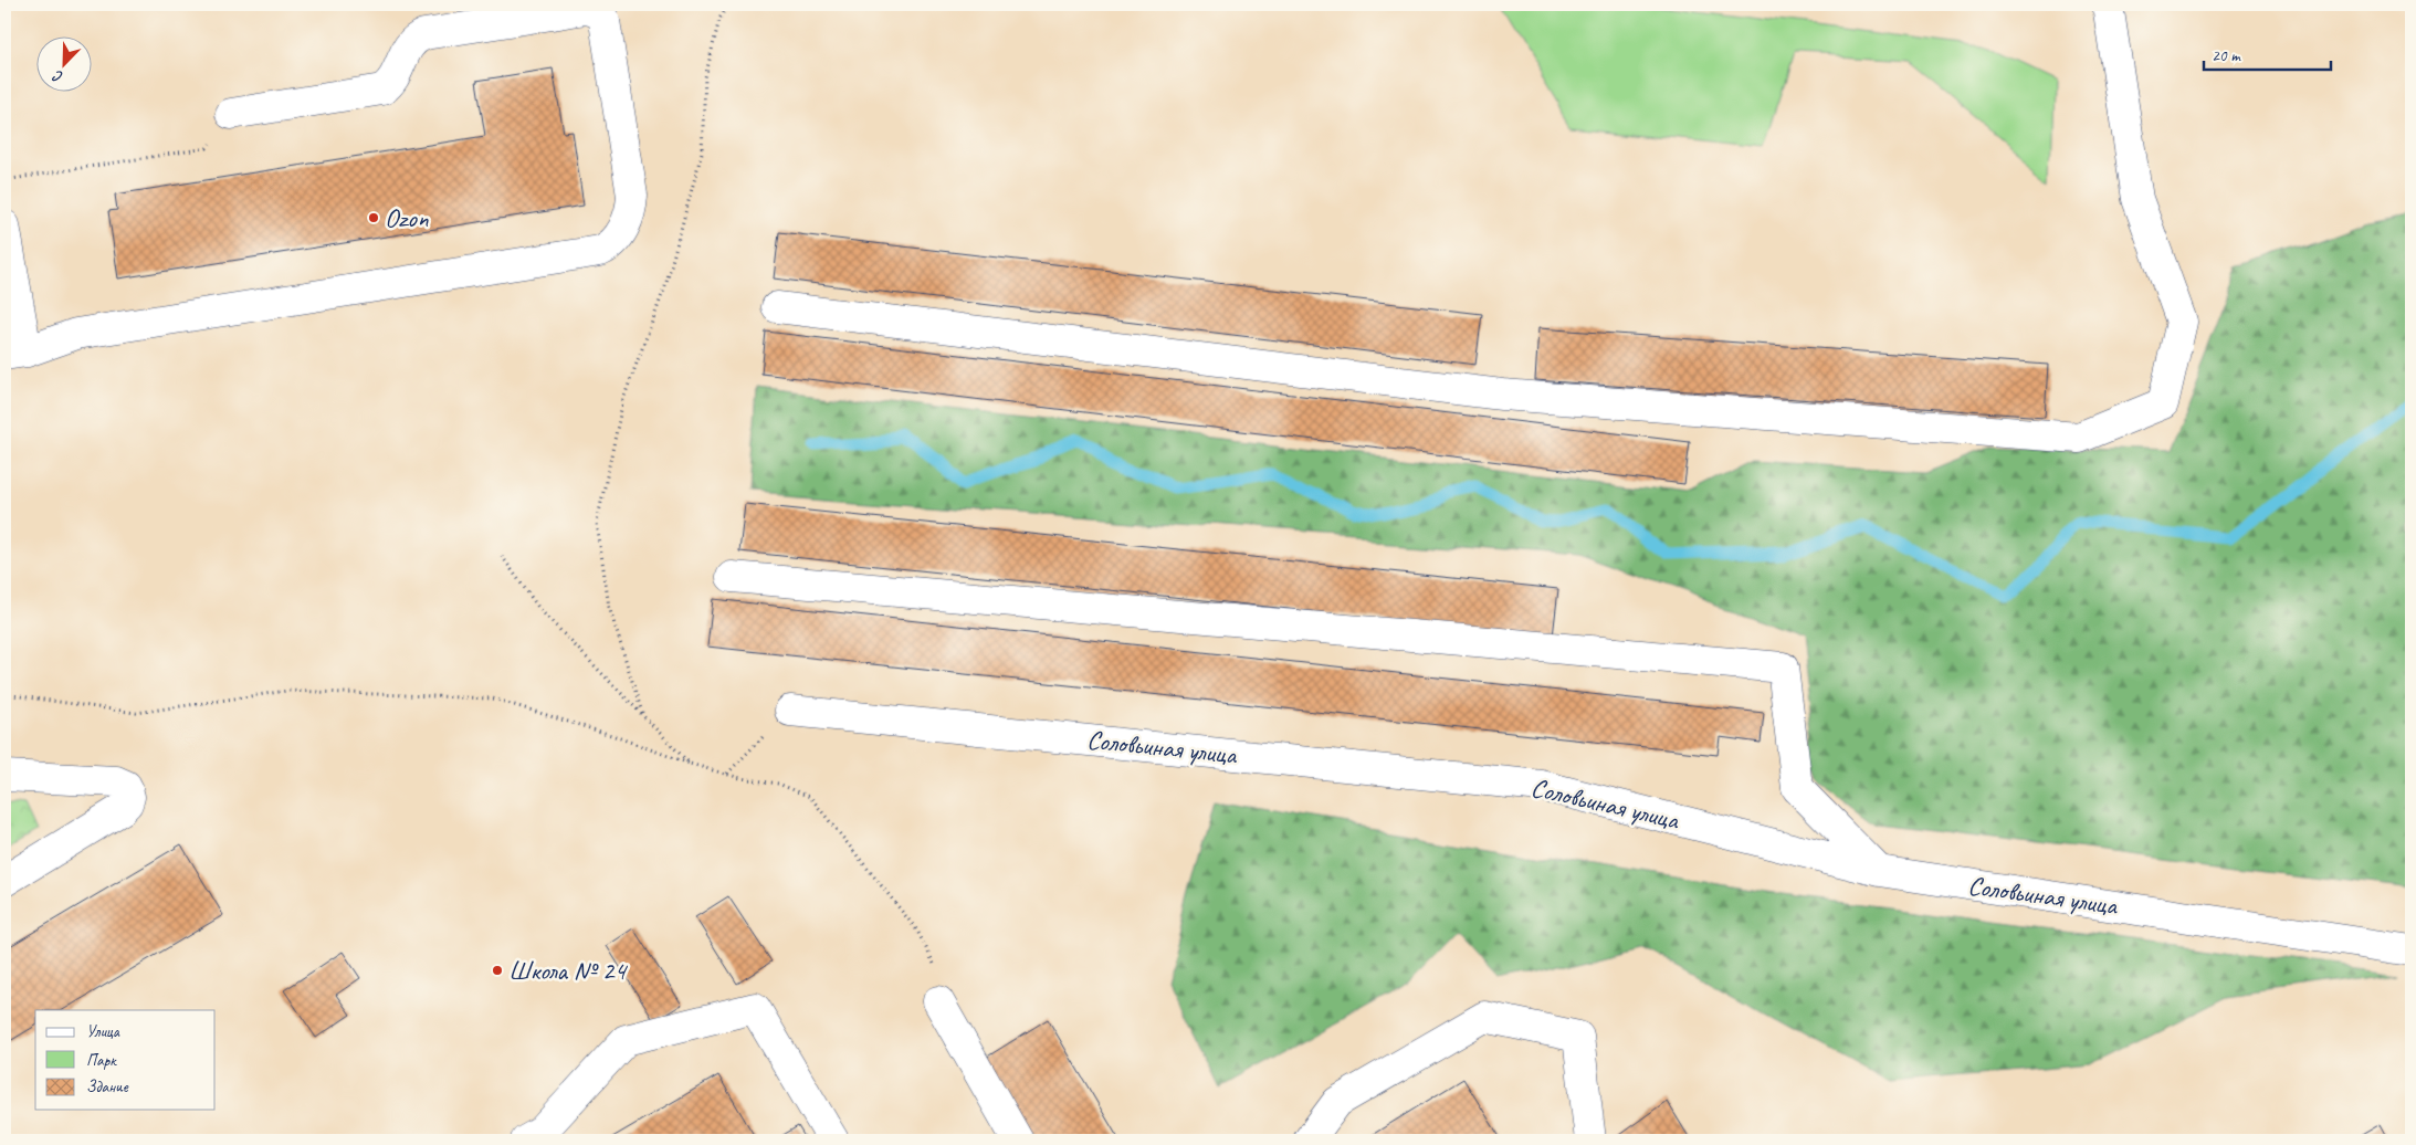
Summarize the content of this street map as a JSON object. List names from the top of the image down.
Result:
{
  "streets": {
    "street": ["Соловьиная улица"]
  },
  "places": ["Ozon", "Школа № 24"],
  "legend": ["Улица", "Парк", "Здание"],
  "scale_bar": "20 m",
  "north": "bottom left"
}
